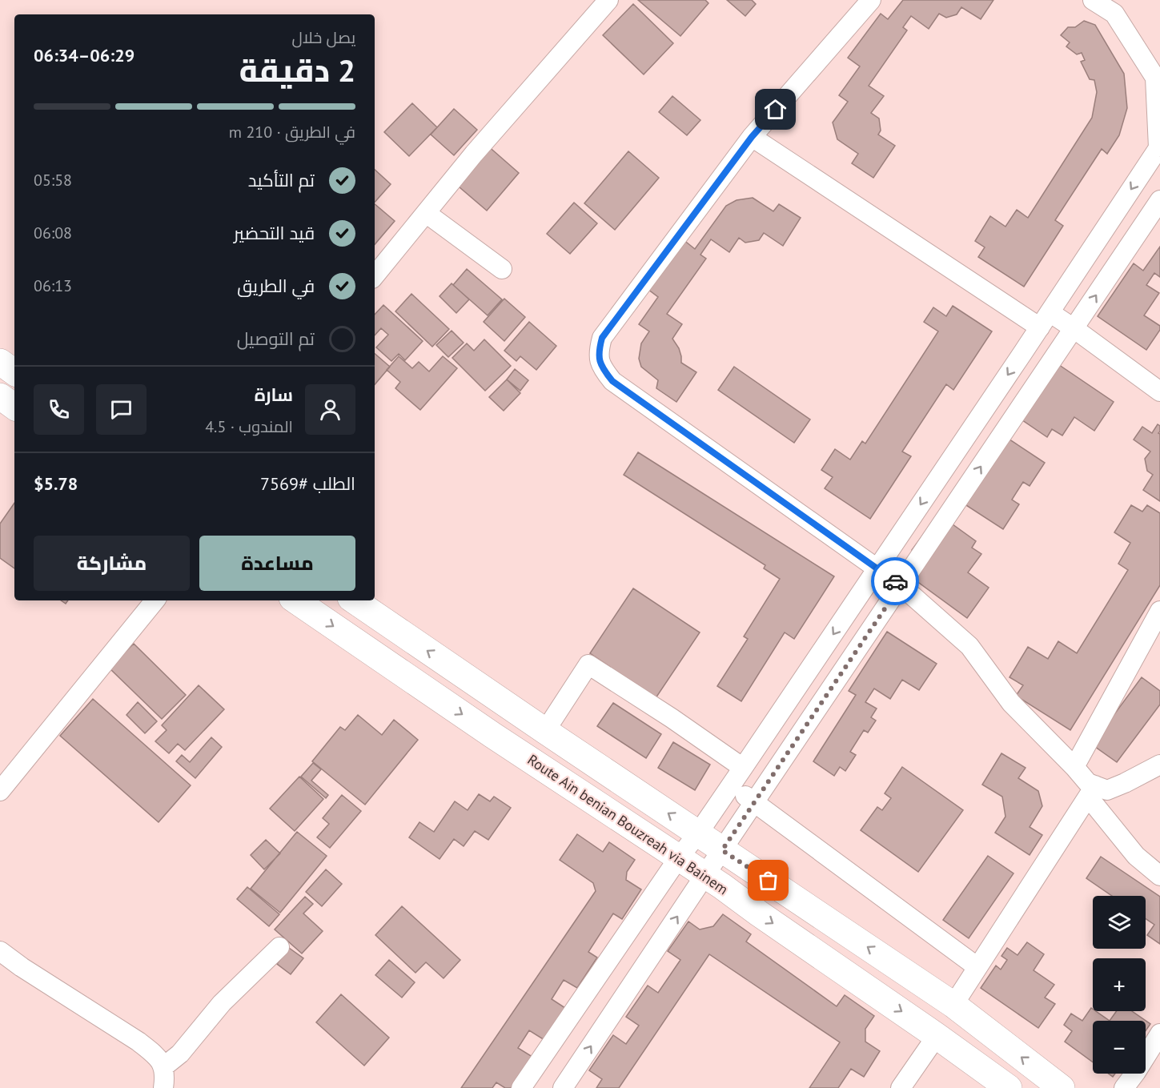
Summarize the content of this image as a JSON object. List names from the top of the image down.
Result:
{
  "streets": {
    "main road": ["Route Ain benian Bouzreah via Bainem"]
  },
  "page": {
    "heading": ["2 دقيقة", "يصل خلال", "06:29–06:34"],
    "panel": [
      "سارة",
      "المندوب · 4.5",
      "الطلب #7569",
      "$5.78"
    ],
    "bar": "في الطريق · 210 m",
    "list": [
      ["تم التأكيد", "05:58"],
      ["قيد التحضير", "06:08"],
      ["في الطريق", "06:13"],
      "تم التوصيل"
    ],
    "buttons": ["مساعدة", "مشاركة"],
    "map_buttons": ["+", "−"]
  }
}
